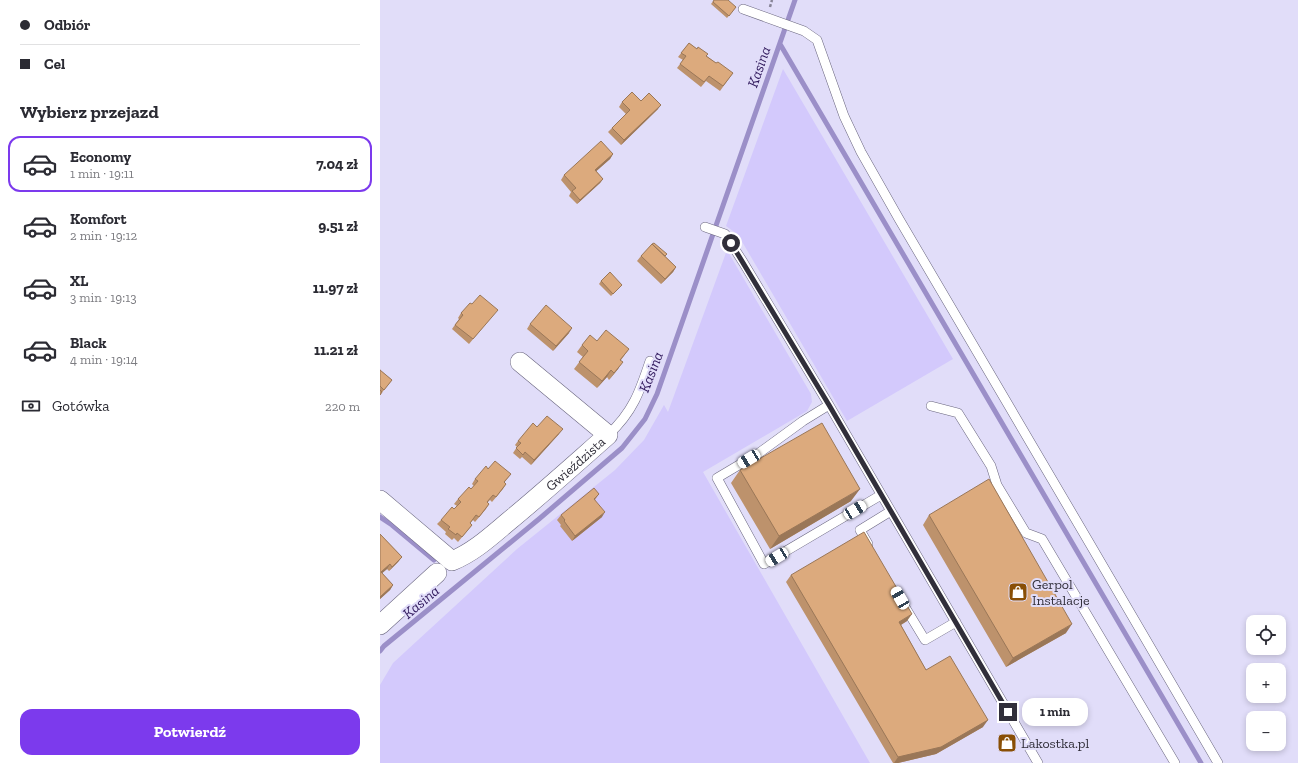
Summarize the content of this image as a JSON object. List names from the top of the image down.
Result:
{
  "streets": {
    "street": ["Gwieździsta"]
  },
  "water": ["Kasina"],
  "places": {
    "shop": ["Gerpol Instalacje", "Lakostka.pl"]
  },
  "page": {
    "banner": ["Odbiór", "Cel"],
    "heading": "Wybierz przejazd",
    "list": [
      {
        "name": "Economy",
        "note": "1 min · 19:11",
        "value": "7.04 zł"
      },
      {
        "name": "Komfort",
        "note": "2 min · 19:12",
        "value": "9.51 zł"
      },
      {
        "name": "XL",
        "note": "3 min · 19:13",
        "value": "11.97 zł"
      },
      {
        "name": "Black",
        "note": "4 min · 19:14",
        "value": "11.21 zł"
      }
    ],
    "pay": ["Gotówka", "220 m"],
    "map_buttons": ["+", "−"],
    "bubble": "1 min",
    "buttons": "Potwierdź"
  }
}
